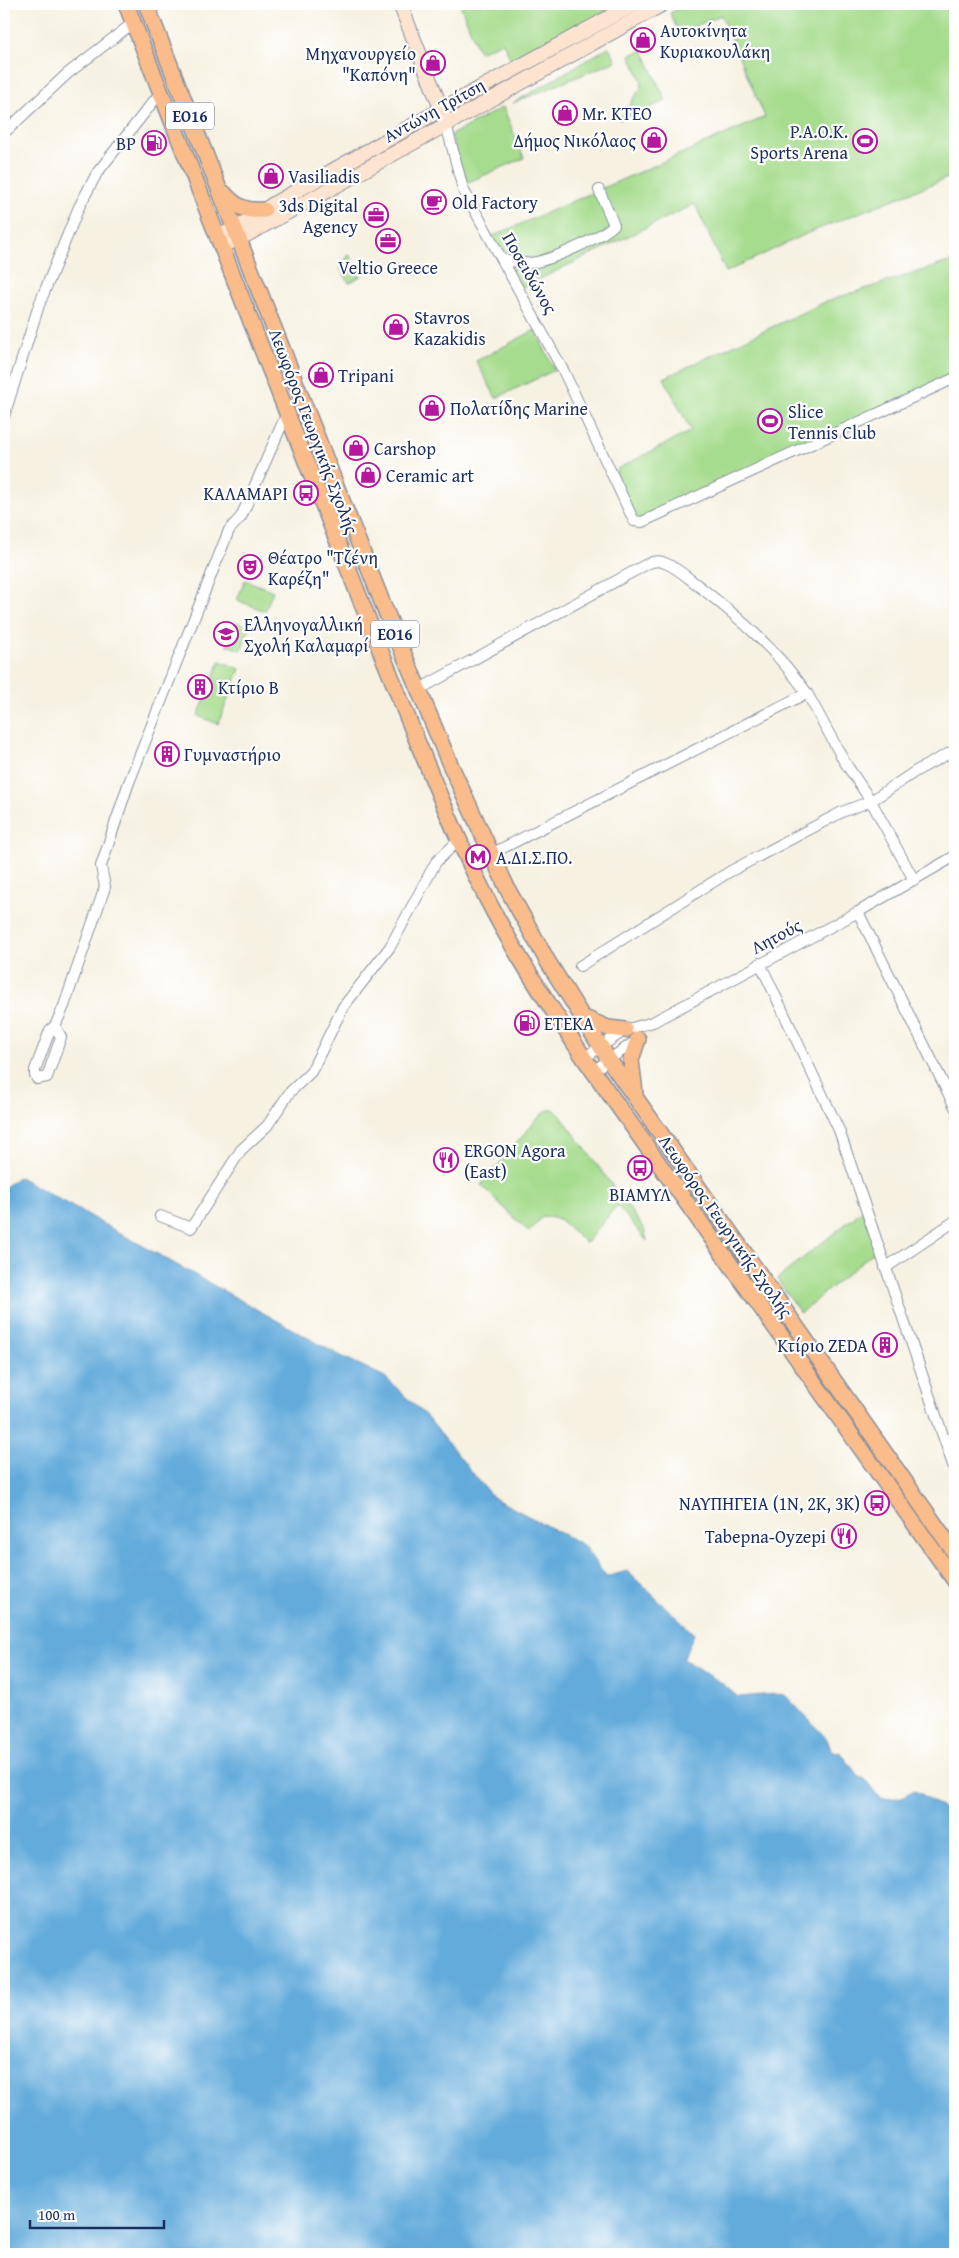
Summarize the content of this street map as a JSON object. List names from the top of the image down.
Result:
{
  "streets": {
    "main road": ["ΕΟ16", "Λεωφόρος Γεωργικής Σχολής"],
    "street": ["Αντώνη Τρίτση", "Ποσειδώνος", "Λητούς"]
  },
  "crossings": [
    ["Αντώνη Τρίτση", "ΕΟ16"],
    ["Αντώνη Τρίτση", "Ποσειδώνος"],
    ["Αντώνη Τρίτση", "Λεωφόρος Γεωργικής Σχολής"],
    ["ΕΟ16", "Λεωφόρος Γεωργικής Σχολής"],
    ["ΕΟ16", "Λητούς"],
    ["Λεωφόρος Γεωργικής Σχολής", "Λητούς"]
  ],
  "places": {
    "shop": [
      "Αυτοκίνητα Κυριακουλάκη",
      "Μηχανουργείο \"Καπόνη\"",
      "Mr. KTEO",
      "Δήμος Νικόλαος",
      "Vasiliadis",
      "Stavros Kazakidis",
      "Tripani",
      "Πολατίδης Marine",
      "Carshop",
      "Ceramic art"
    ],
    "sports": ["P.A.O.K. Sports Arena", "Slice Tennis Club"],
    "fuel station": ["BP", "ΕΤΕΚΑ"],
    "cafe": ["Old Factory"],
    "office": ["3ds Digital Agency", "Veltio Greece"],
    "bus stop": ["ΚΑΛΑΜΑΡΙ", "ΒΙΑΜΥΛ", "ΝΑΥΠΗΓΕΙΑ (1Ν, 2Κ, 3Κ)"],
    "theatre": ["Θέατρο \"Τζένη Καρέζη\""],
    "school or university": ["Ελληνογαλλική Σχολή Καλαμαρί"],
    "building": ["Κτίριο Β", "Γυμναστήριο", "Κτίριο ZEDA"],
    "metro station": ["Α.ΔΙ.Σ.ΠΟ."],
    "restaurant": ["ERGON Agora (East)", "Tabepna-Oyzepi"]
  },
  "scale_bar": "100 m"
}
